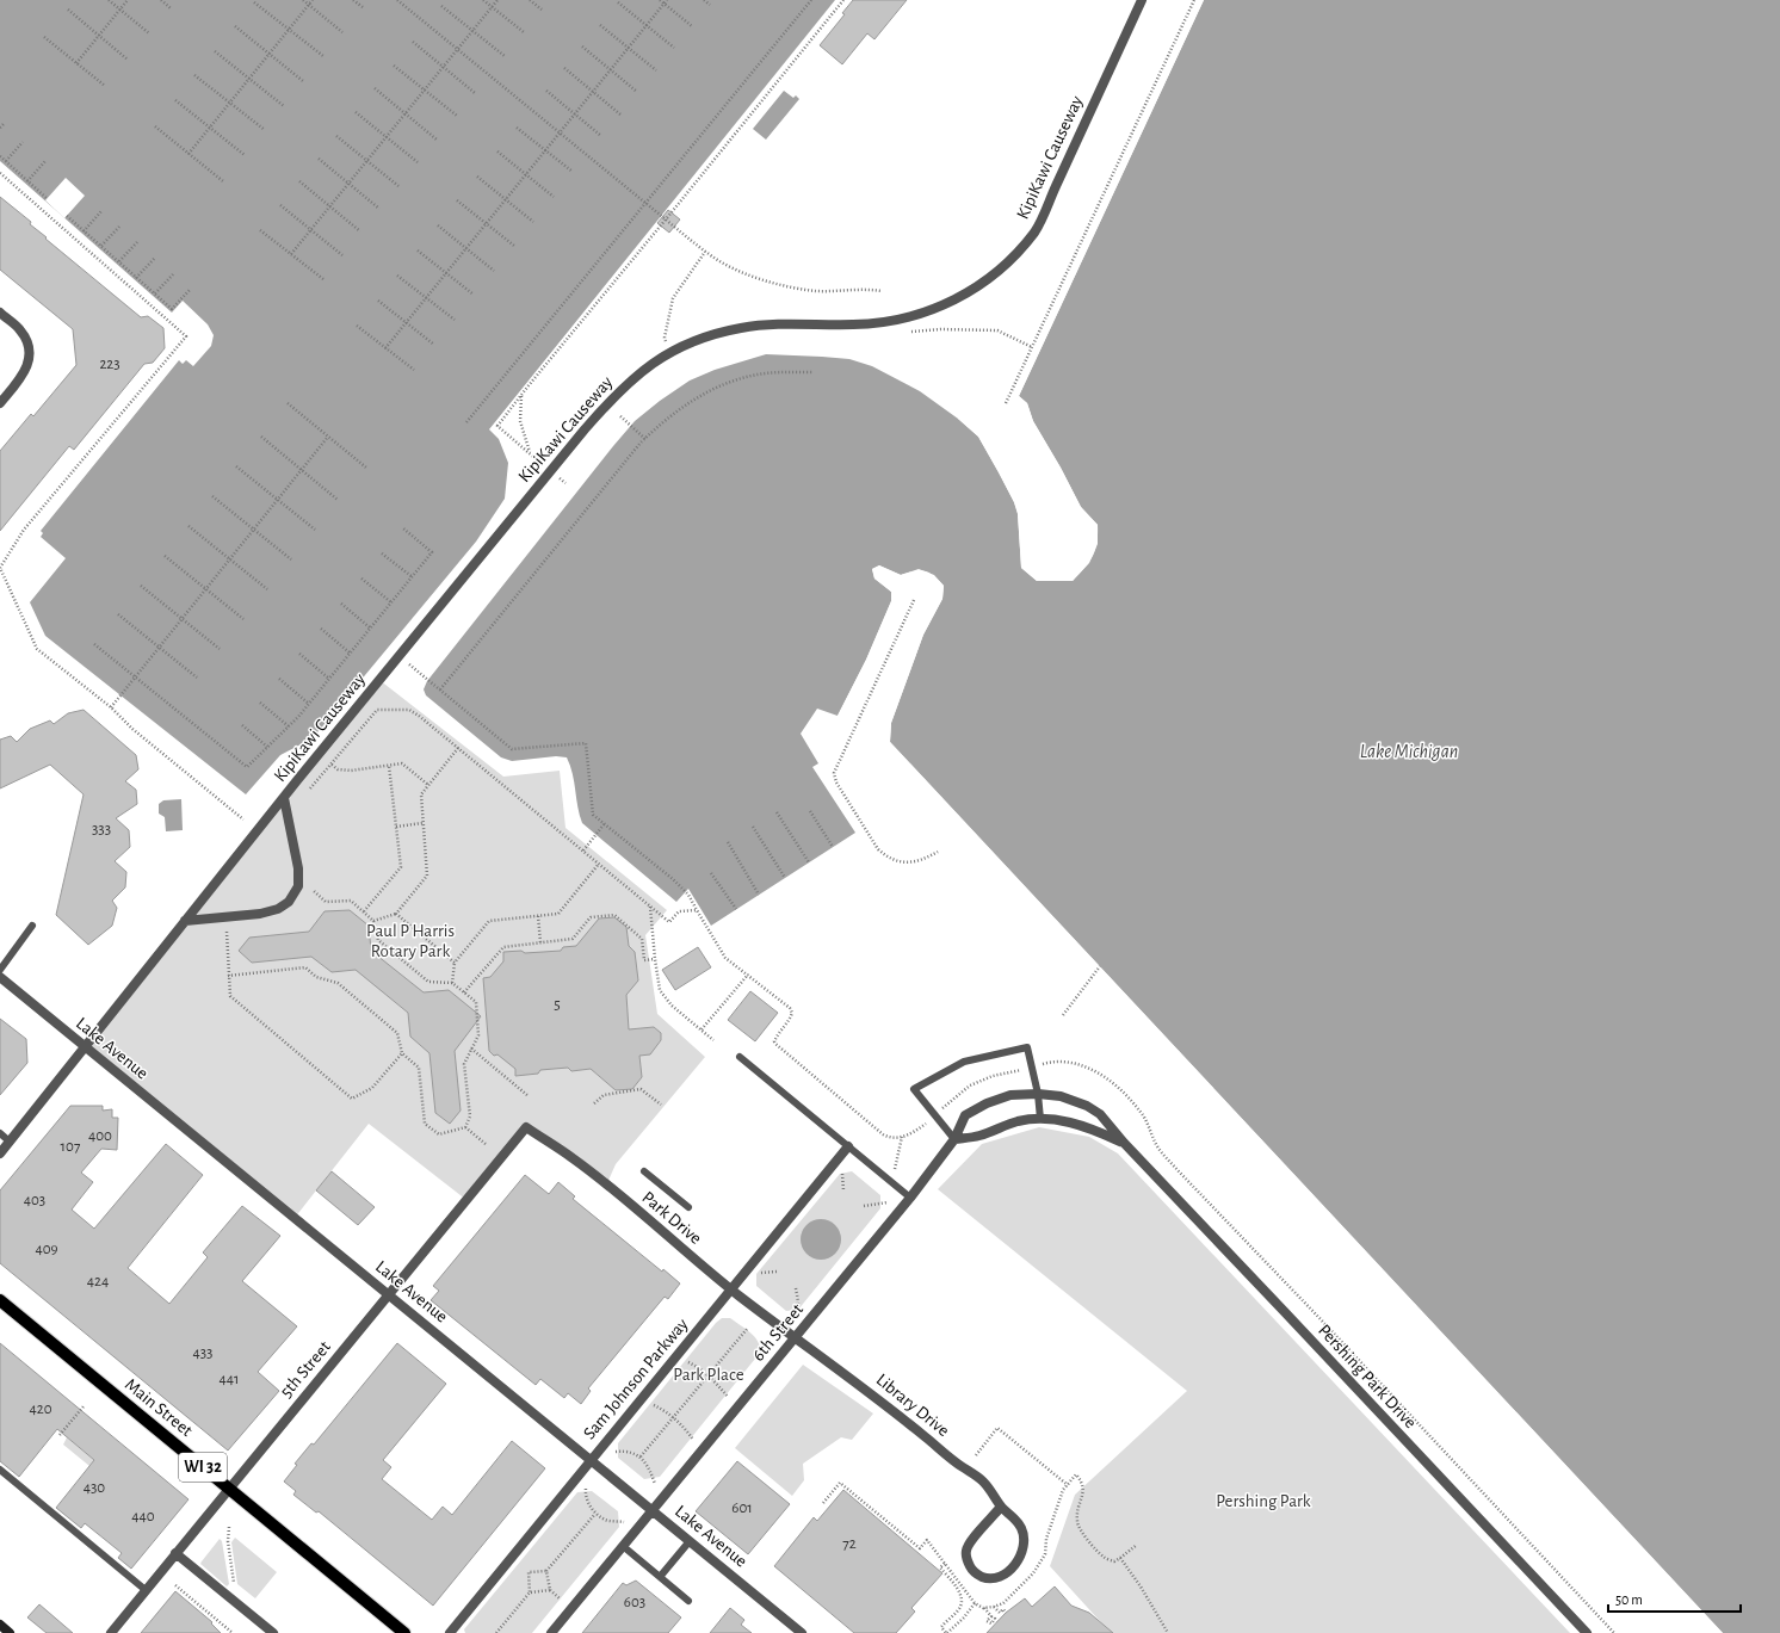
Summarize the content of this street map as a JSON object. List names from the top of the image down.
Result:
{
  "streets": {
    "main road": ["Main Street", "WI 32"],
    "street": [
      "KipiKawi Causeway",
      "Lake Avenue",
      "Park Drive",
      "6th Street",
      "5th Street",
      "Pershing Park Drive",
      "Sam Johnson Parkway",
      "Library Drive"
    ]
  },
  "crossings": [
    ["KipiKawi Causeway", "Lake Avenue"],
    ["Lake Avenue", "6th Street"],
    ["Lake Avenue", "5th Street"],
    ["Lake Avenue", "Sam Johnson Parkway"],
    ["Park Drive", "6th Street"],
    ["Park Drive", "5th Street"],
    ["Park Drive", "Sam Johnson Parkway"],
    ["Park Drive", "Library Drive"],
    ["6th Street", "Pershing Park Drive"],
    ["6th Street", "Library Drive"],
    ["5th Street", "Main Street"]
  ],
  "water": ["Lake Michigan"],
  "parks": ["Paul P Harris Rotary Park", "Park Place", "Pershing Park"],
  "house_numbers": [
    "223",
    "333",
    "5",
    "400",
    "107",
    "403",
    "409",
    "424",
    "433",
    "441",
    "420",
    "430",
    "601",
    "440",
    "72",
    "603"
  ],
  "scale_bar": "50 m"
}
